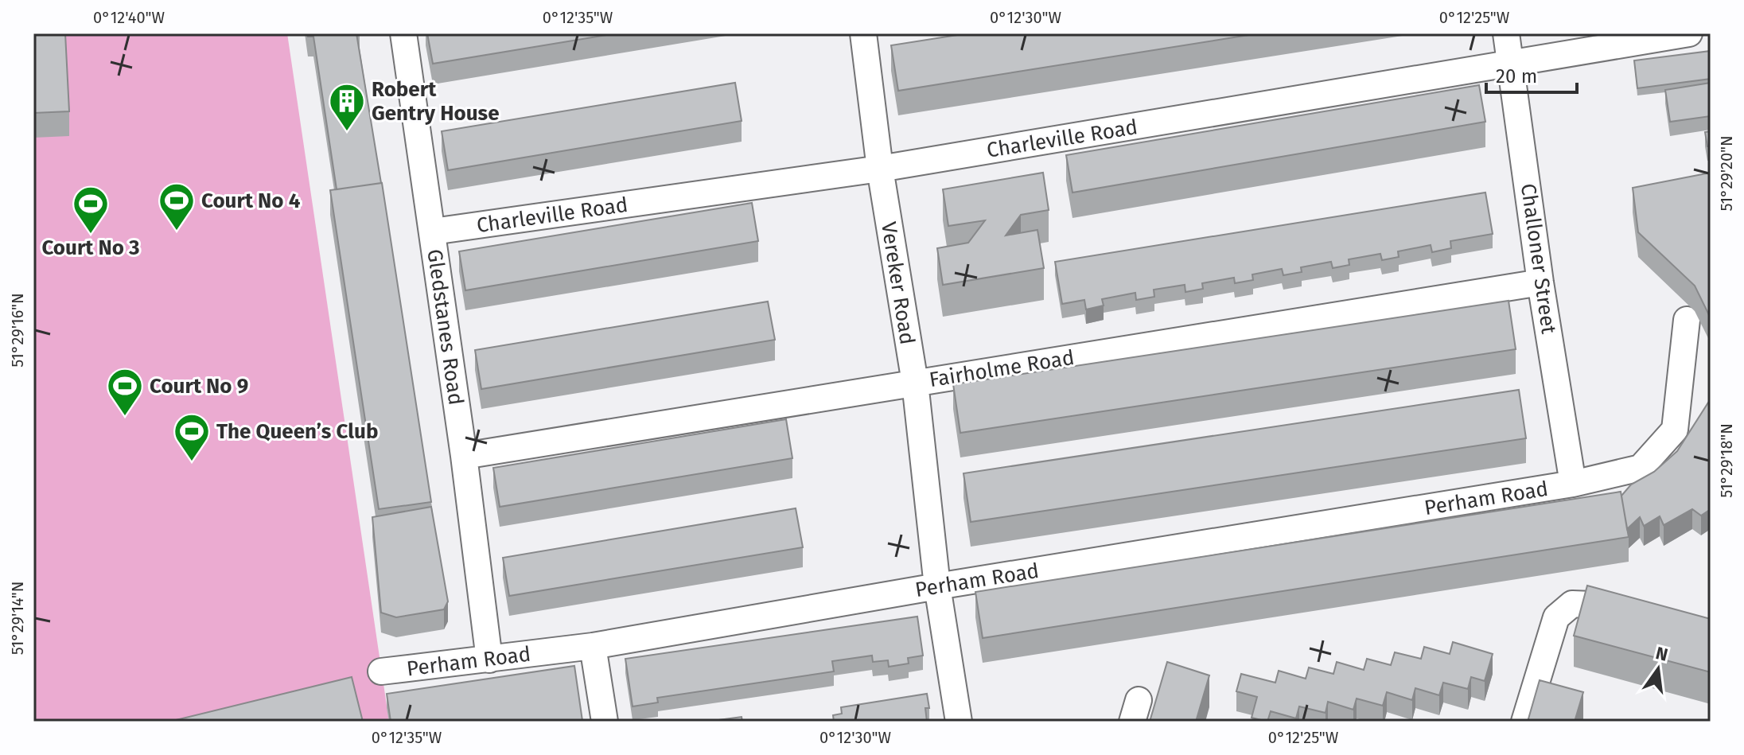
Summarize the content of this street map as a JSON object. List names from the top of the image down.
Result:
{
  "streets": {
    "street": [
      "Charleville Road",
      "Challoner Street",
      "Vereker Road",
      "Gledstanes Road",
      "Fairholme Road",
      "Perham Road"
    ]
  },
  "crossings": [
    ["Charleville Road", "Challoner Street"],
    ["Charleville Road", "Vereker Road"],
    ["Charleville Road", "Gledstanes Road"],
    ["Challoner Street", "Fairholme Road"],
    ["Challoner Street", "Perham Road"],
    ["Vereker Road", "Fairholme Road"],
    ["Vereker Road", "Perham Road"],
    ["Gledstanes Road", "Fairholme Road"],
    ["Gledstanes Road", "Perham Road"]
  ],
  "places": {
    "building": ["Robert Gentry House"],
    "sports": [
      "Court No 4",
      "Court No 3",
      "Court No 9",
      "The Queen’s Club"
    ]
  },
  "scale_bar": "20 m",
  "north": "top",
  "coordinates": [
    "0°12'40\"W",
    "0°12'35\"W",
    "0°12'30\"W",
    "0°12'25\"W",
    "51°29'20\"N",
    "51°29'16\"N",
    "51°29'18\"N",
    "51°29'14\"N"
  ]
}
